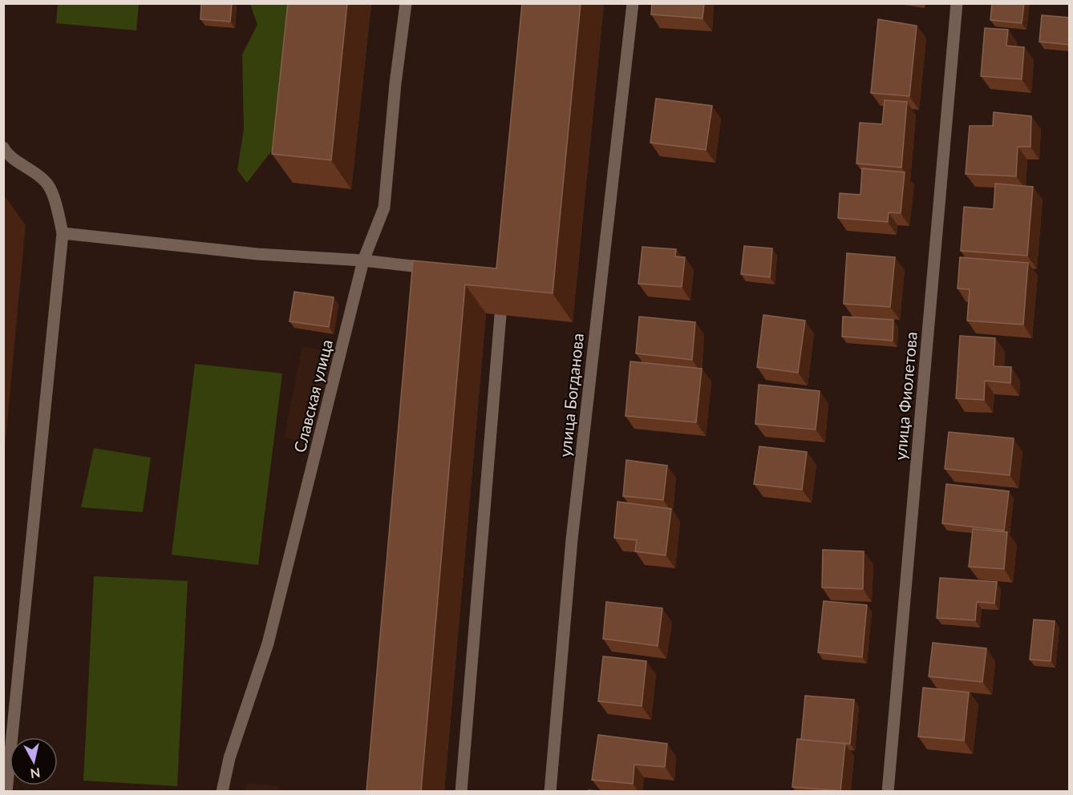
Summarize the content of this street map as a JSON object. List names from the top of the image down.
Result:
{
  "streets": {
    "street": ["улица Богданова", "Славская улица", "улица Фиолетова"]
  },
  "north": "bottom"
}
